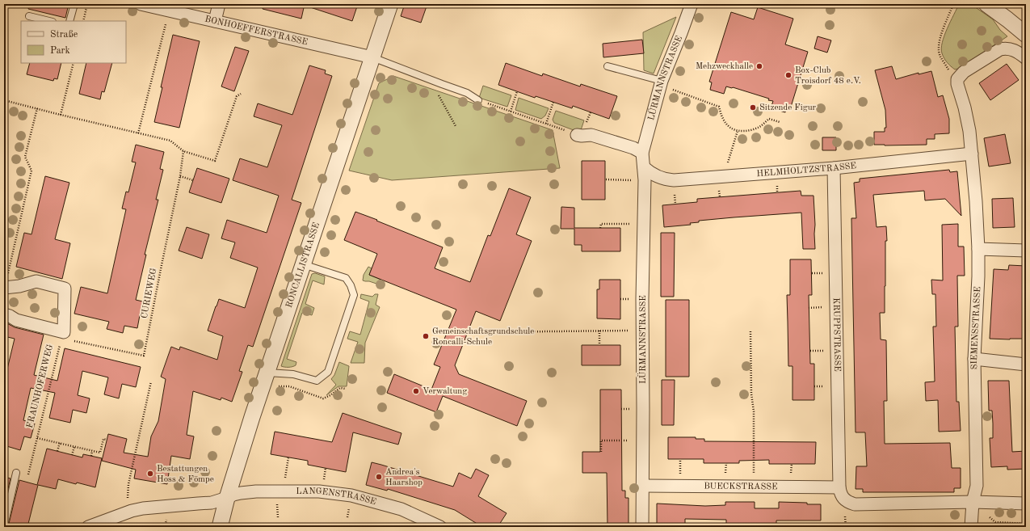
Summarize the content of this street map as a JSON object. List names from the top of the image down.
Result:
{
  "streets": {
    "street": [
      "BONHOEFFERSTRASSE",
      "LÜRMANNSTRASSE",
      "HELMHOLTZSTRASSE",
      "RONCALLISTRASSE",
      "SIEMENSSTRASSE",
      "KRUPPSTRASSE",
      "BUECKSTRASSE",
      "LANGENSTRASSE"
    ],
    "path": ["CURIEWEG", "FRAUNHOFERWEG"]
  },
  "crossings": [
    ["BONHOEFFERSTRASSE", "RONCALLISTRASSE"],
    ["LÜRMANNSTRASSE", "HELMHOLTZSTRASSE"],
    ["LÜRMANNSTRASSE", "BUECKSTRASSE"],
    ["HELMHOLTZSTRASSE", "SIEMENSSTRASSE"],
    ["HELMHOLTZSTRASSE", "KRUPPSTRASSE"],
    ["RONCALLISTRASSE", "LANGENSTRASSE"],
    ["SIEMENSSTRASSE", "KRUPPSTRASSE"],
    ["KRUPPSTRASSE", "BUECKSTRASSE"]
  ],
  "places": [
    "Mehzweckhalle",
    "Box-Club Troisdorf 48 e.V.",
    "Sitzende Figur",
    "Gemeinschaftsgrundschule Roncalli-Schule",
    "Verwaltung",
    "Bestattungen Hoss & Fömpe",
    "Andrea's Haarshop"
  ],
  "legend": ["Straße", "Park"]
}
